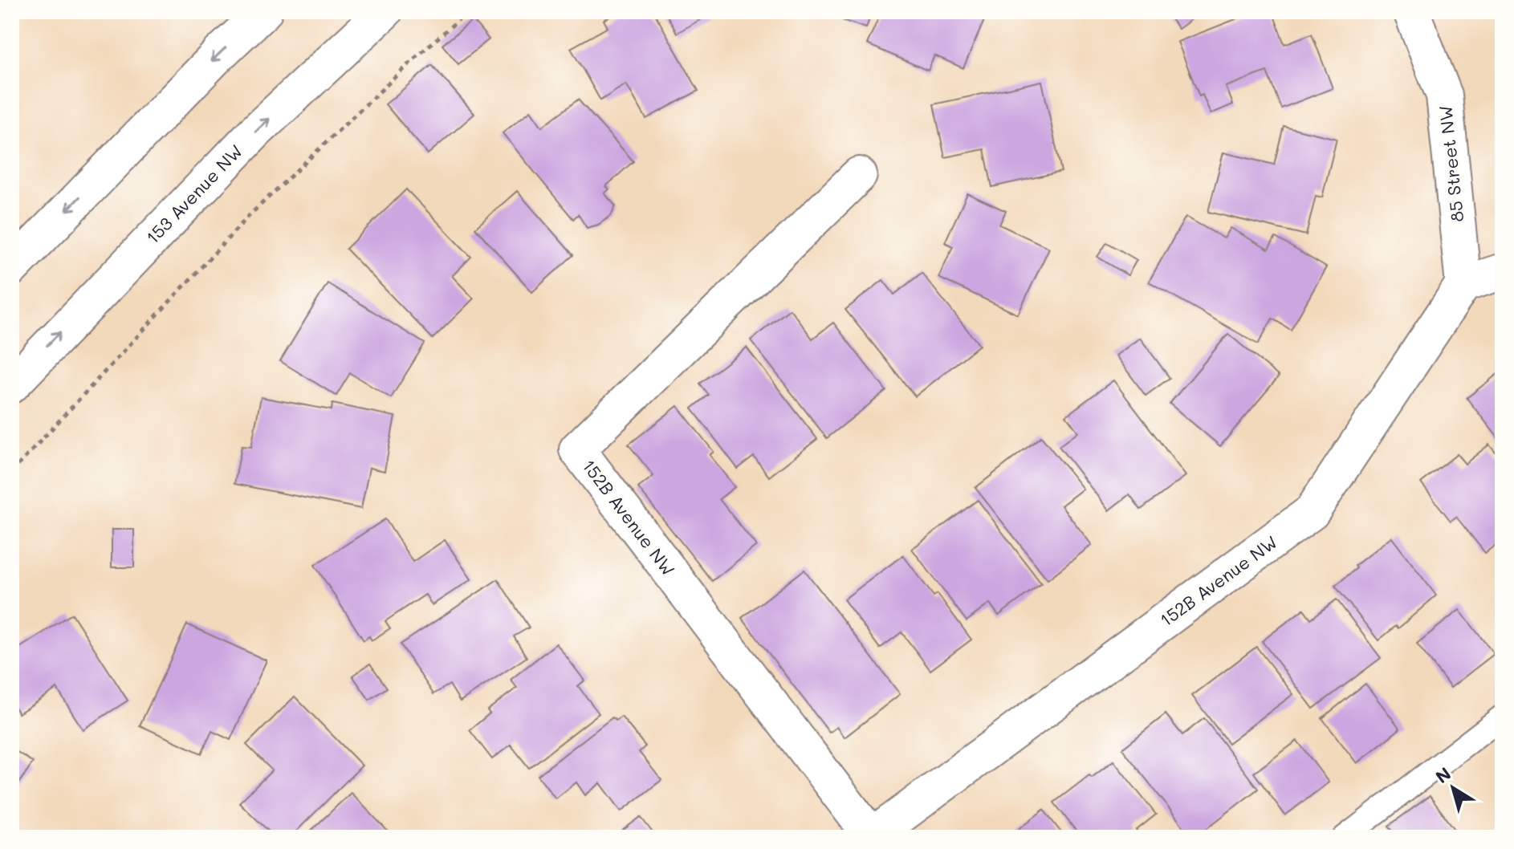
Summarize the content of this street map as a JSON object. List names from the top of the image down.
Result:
{
  "streets": {
    "street": ["85 Street NW", "153 Avenue NW", "152B Avenue NW"]
  },
  "crossings": [
    ["85 Street NW", "152B Avenue NW"]
  ],
  "north": "top left"
}
